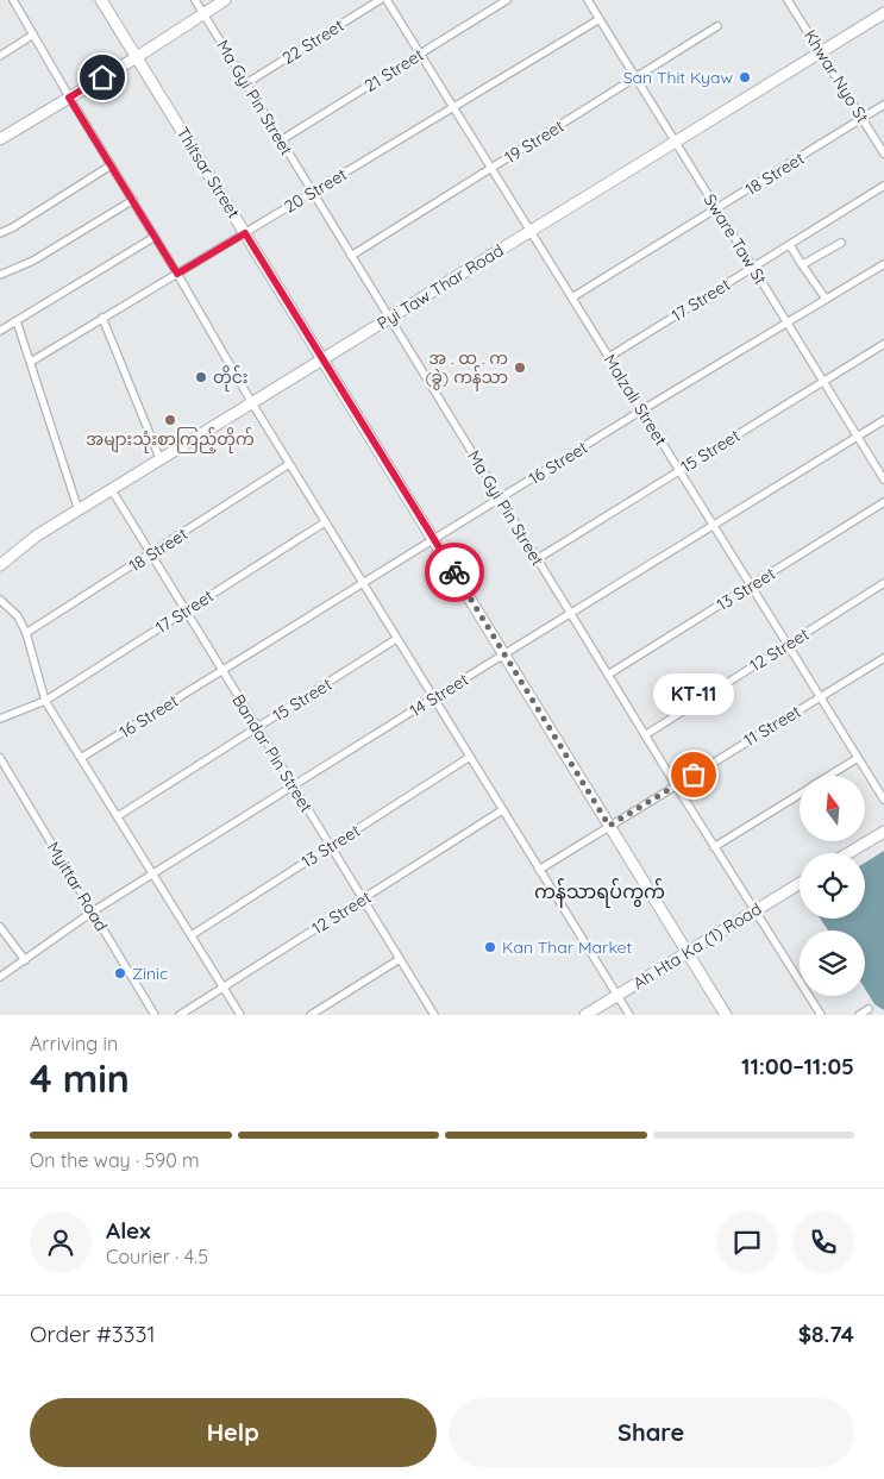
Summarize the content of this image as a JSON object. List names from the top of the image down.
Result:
{
  "streets": {
    "street": [
      "22 Street",
      "21 Street",
      "Khwar Nyo St",
      "Ma Gyi Pin Street",
      "19 Street",
      "Thitsar Street",
      "18 Street",
      "20 Street",
      "Sware Taw St",
      "Pyi Taw Thar Road",
      "17 Street",
      "Malzali Street",
      "15 Street",
      "16 Street",
      "13 Street",
      "12 Street",
      "14 Street",
      "11 Street",
      "Bandar Pin Street",
      "Myittar Road",
      "Ah Hta Ka (1) Road"
    ]
  },
  "crossings": [
    ["22 Street", "Ma Gyi Pin Street"],
    ["21 Street", "Ma Gyi Pin Street"],
    ["21 Street", "Malzali Street"],
    ["Khwar Nyo St", "18 Street"],
    ["Khwar Nyo St", "Pyi Taw Thar Road"],
    ["Ma Gyi Pin Street", "19 Street"],
    ["Ma Gyi Pin Street", "20 Street"],
    ["Ma Gyi Pin Street", "Pyi Taw Thar Road"],
    ["Ma Gyi Pin Street", "15 Street"],
    ["Ma Gyi Pin Street", "16 Street"],
    ["Ma Gyi Pin Street", "13 Street"],
    ["Ma Gyi Pin Street", "12 Street"],
    ["Ma Gyi Pin Street", "14 Street"],
    ["Ma Gyi Pin Street", "11 Street"],
    ["Ma Gyi Pin Street", "Ah Hta Ka (1) Road"],
    ["19 Street", "Sware Taw St"],
    ["19 Street", "Malzali Street"],
    ["Thitsar Street", "20 Street"],
    ["Thitsar Street", "Pyi Taw Thar Road"],
    ["Thitsar Street", "16 Street"],
    ["Thitsar Street", "14 Street"],
    ["Thitsar Street", "11 Street"],
    ["Thitsar Street", "Ah Hta Ka (1) Road"],
    ["18 Street", "Sware Taw St"],
    ["18 Street", "Malzali Street"],
    ["18 Street", "Bandar Pin Street"],
    ["20 Street", "Sware Taw St"],
    ["20 Street", "Malzali Street"],
    ["Sware Taw St", "Pyi Taw Thar Road"],
    ["Sware Taw St", "17 Street"],
    ["Sware Taw St", "15 Street"],
    ["Sware Taw St", "16 Street"],
    ["Sware Taw St", "14 Street"],
    ["Pyi Taw Thar Road", "Malzali Street"],
    ["Pyi Taw Thar Road", "Bandar Pin Street"],
    ["17 Street", "Malzali Street"],
    ["17 Street", "Bandar Pin Street"],
    ["Malzali Street", "15 Street"],
    ["Malzali Street", "16 Street"],
    ["Malzali Street", "13 Street"],
    ["Malzali Street", "12 Street"],
    ["Malzali Street", "14 Street"],
    ["Malzali Street", "11 Street"],
    ["15 Street", "Bandar Pin Street"],
    ["16 Street", "Bandar Pin Street"],
    ["13 Street", "Bandar Pin Street"],
    ["12 Street", "Bandar Pin Street"],
    ["14 Street", "Bandar Pin Street"],
    ["14 Street", "Myittar Road"]
  ],
  "districts": ["ကန်သာရပ်ကွက်"],
  "places": [
    "San Thit Kyaw",
    "အ . ထ . က (ခွဲ) ကန်သာ",
    "တိုင်း",
    "အများသုံးစာကြည့်တိုက်",
    "KT-11",
    "Kan Thar Market",
    "Zinic"
  ],
  "north": "top",
  "page": {
    "bubble": "KT-11",
    "heading": ["4 min", "Arriving in", "11:00–11:05"],
    "panel": [
      "Alex",
      "Courier · 4.5",
      "Order #3331",
      "$8.74"
    ],
    "bar": "On the way · 590 m",
    "buttons": ["Help", "Share"]
  }
}
